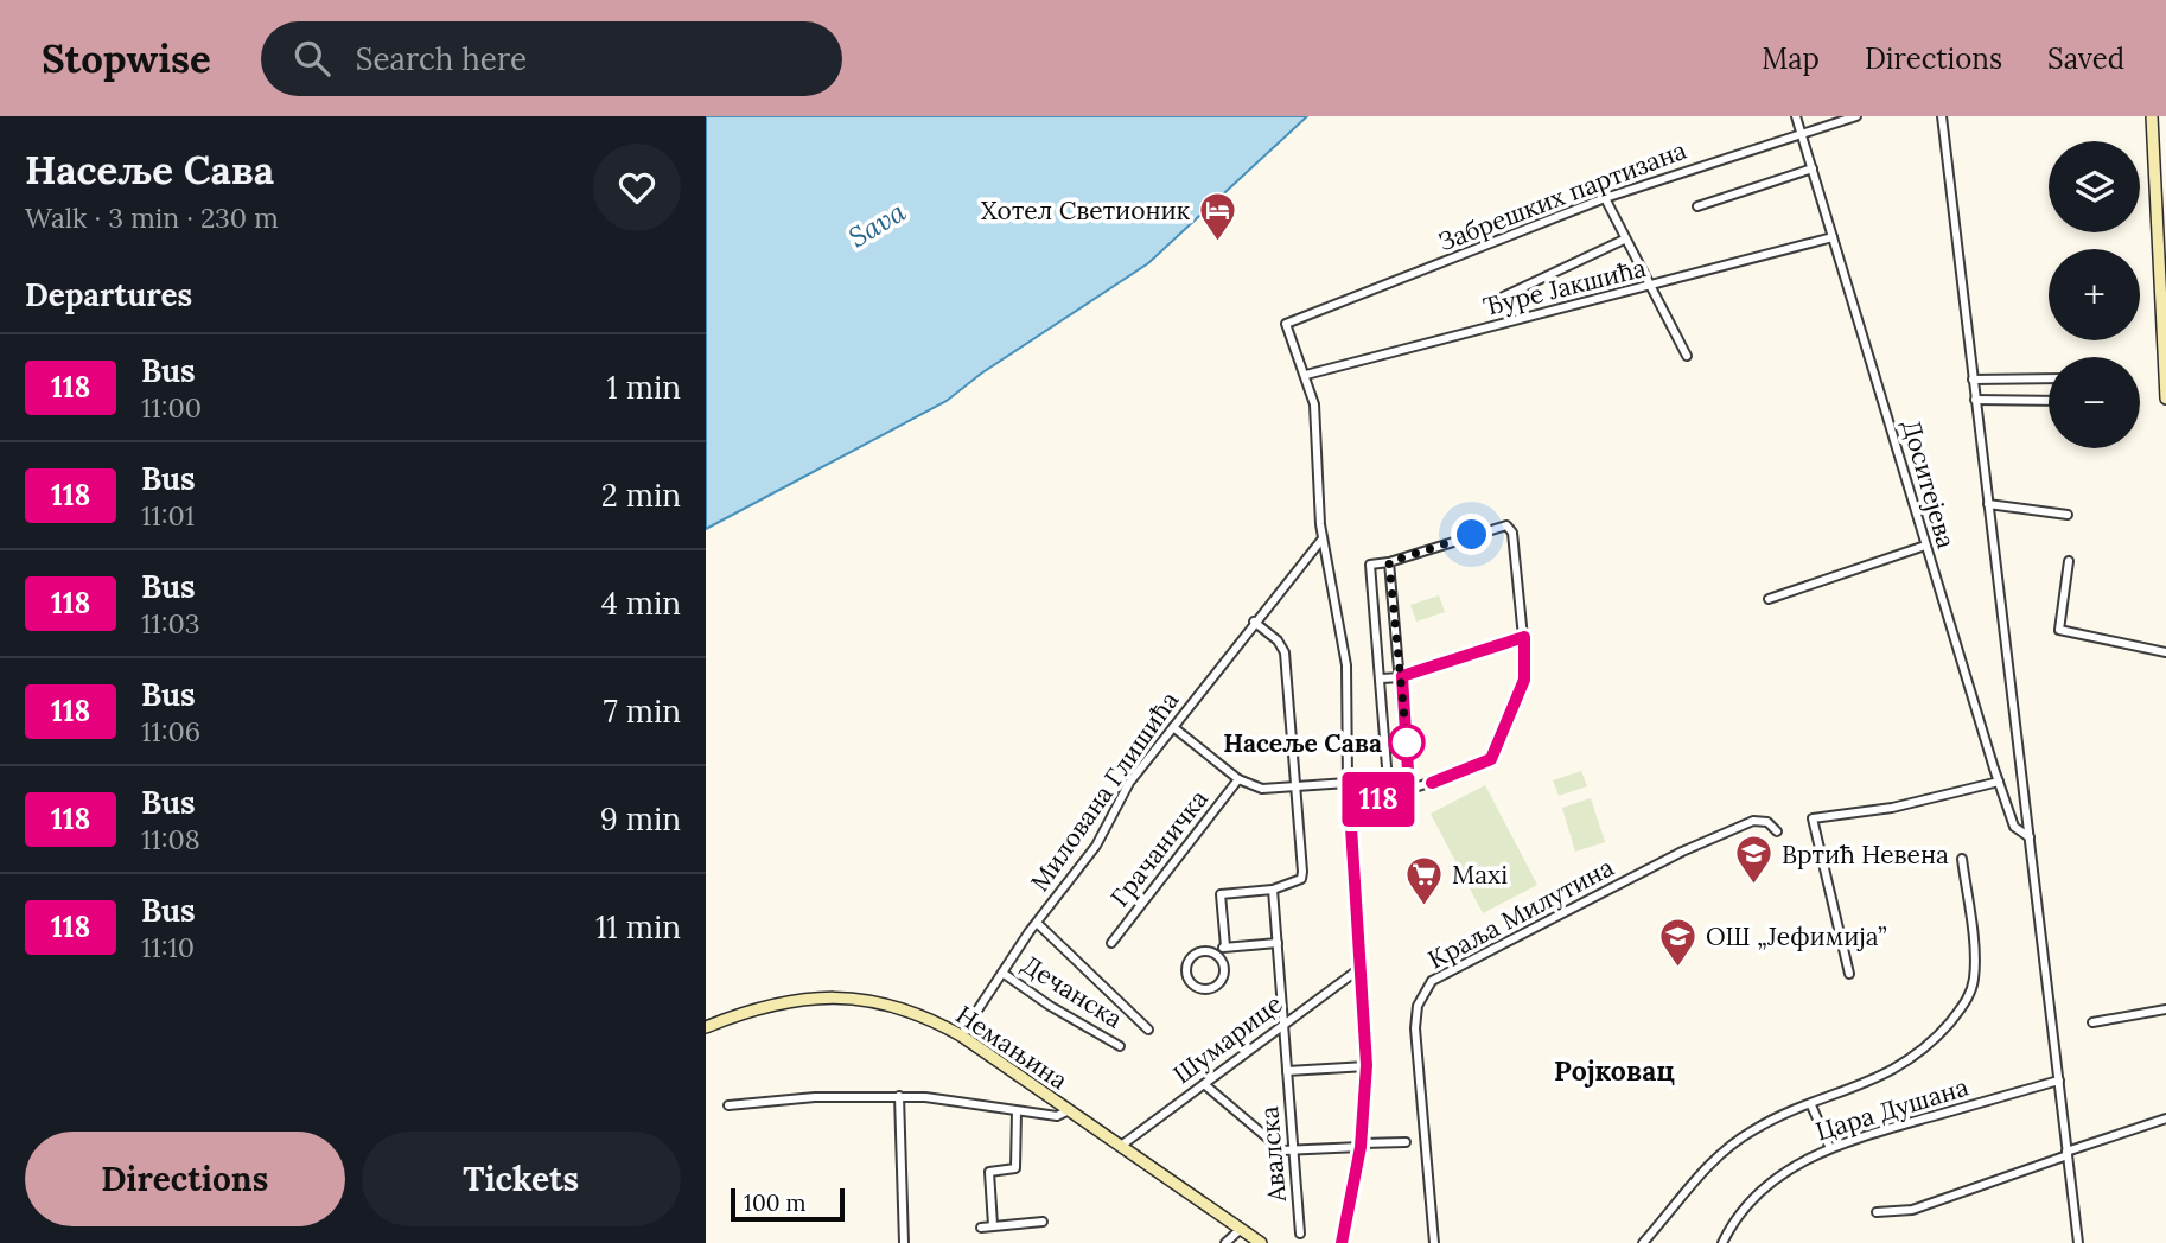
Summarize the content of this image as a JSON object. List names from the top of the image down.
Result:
{
  "streets": {
    "street": [
      "Забрешких партизана",
      "Ђуре Јакшића",
      "Доситејева",
      "Милована Глишића",
      "Грачаничка",
      "Краља Милутина",
      "Дечанска",
      "Шумарице",
      "Немањина",
      "Цара Душана",
      "Авалска"
    ]
  },
  "crossings": [
    ["Забрешких партизана", "Ђуре Јакшића"],
    ["Забрешких партизана", "Доситејева"],
    ["Ђуре Јакшића", "Доситејева"],
    ["Милована Глишића", "Грачаничка"],
    ["Милована Глишића", "Дечанска"],
    ["Милована Глишића", "Немањина"],
    ["Шумарице", "Немањина"],
    ["Шумарице", "Авалска"]
  ],
  "districts": ["Ројковац"],
  "water": ["Sava"],
  "places": {
    "hotel": ["Хотел Светионик"],
    "other": ["Насеље Сава"],
    "school or university": ["Вртић Невена", "ОШ „Јефимија”"],
    "supermarket": ["Maxi"]
  },
  "lines": ["bus line 118"],
  "scale_bar": "100 m",
  "page": {
    "header": "Stopwise",
    "search": "Search here",
    "nav": ["Map", "Directions", "Saved"],
    "heading": [
      ["Насеље Сава", "Walk · 3 min · 230 m"],
      "Departures"
    ],
    "on_map": "118",
    "map_buttons": ["+", "−"],
    "list": [
      {
        "mark": "118",
        "name": "Bus",
        "note": "11:00",
        "value": "1 min"
      },
      {
        "mark": "118",
        "name": "Bus",
        "note": "11:01",
        "value": "2 min"
      },
      {
        "mark": "118",
        "name": "Bus",
        "note": "11:03",
        "value": "4 min"
      },
      {
        "mark": "118",
        "name": "Bus",
        "note": "11:06",
        "value": "7 min"
      },
      {
        "mark": "118",
        "name": "Bus",
        "note": "11:08",
        "value": "9 min"
      },
      {
        "mark": "118",
        "name": "Bus",
        "note": "11:10",
        "value": "11 min"
      }
    ],
    "buttons": ["Directions", "Tickets"],
    "scale": "100 m"
  }
}
